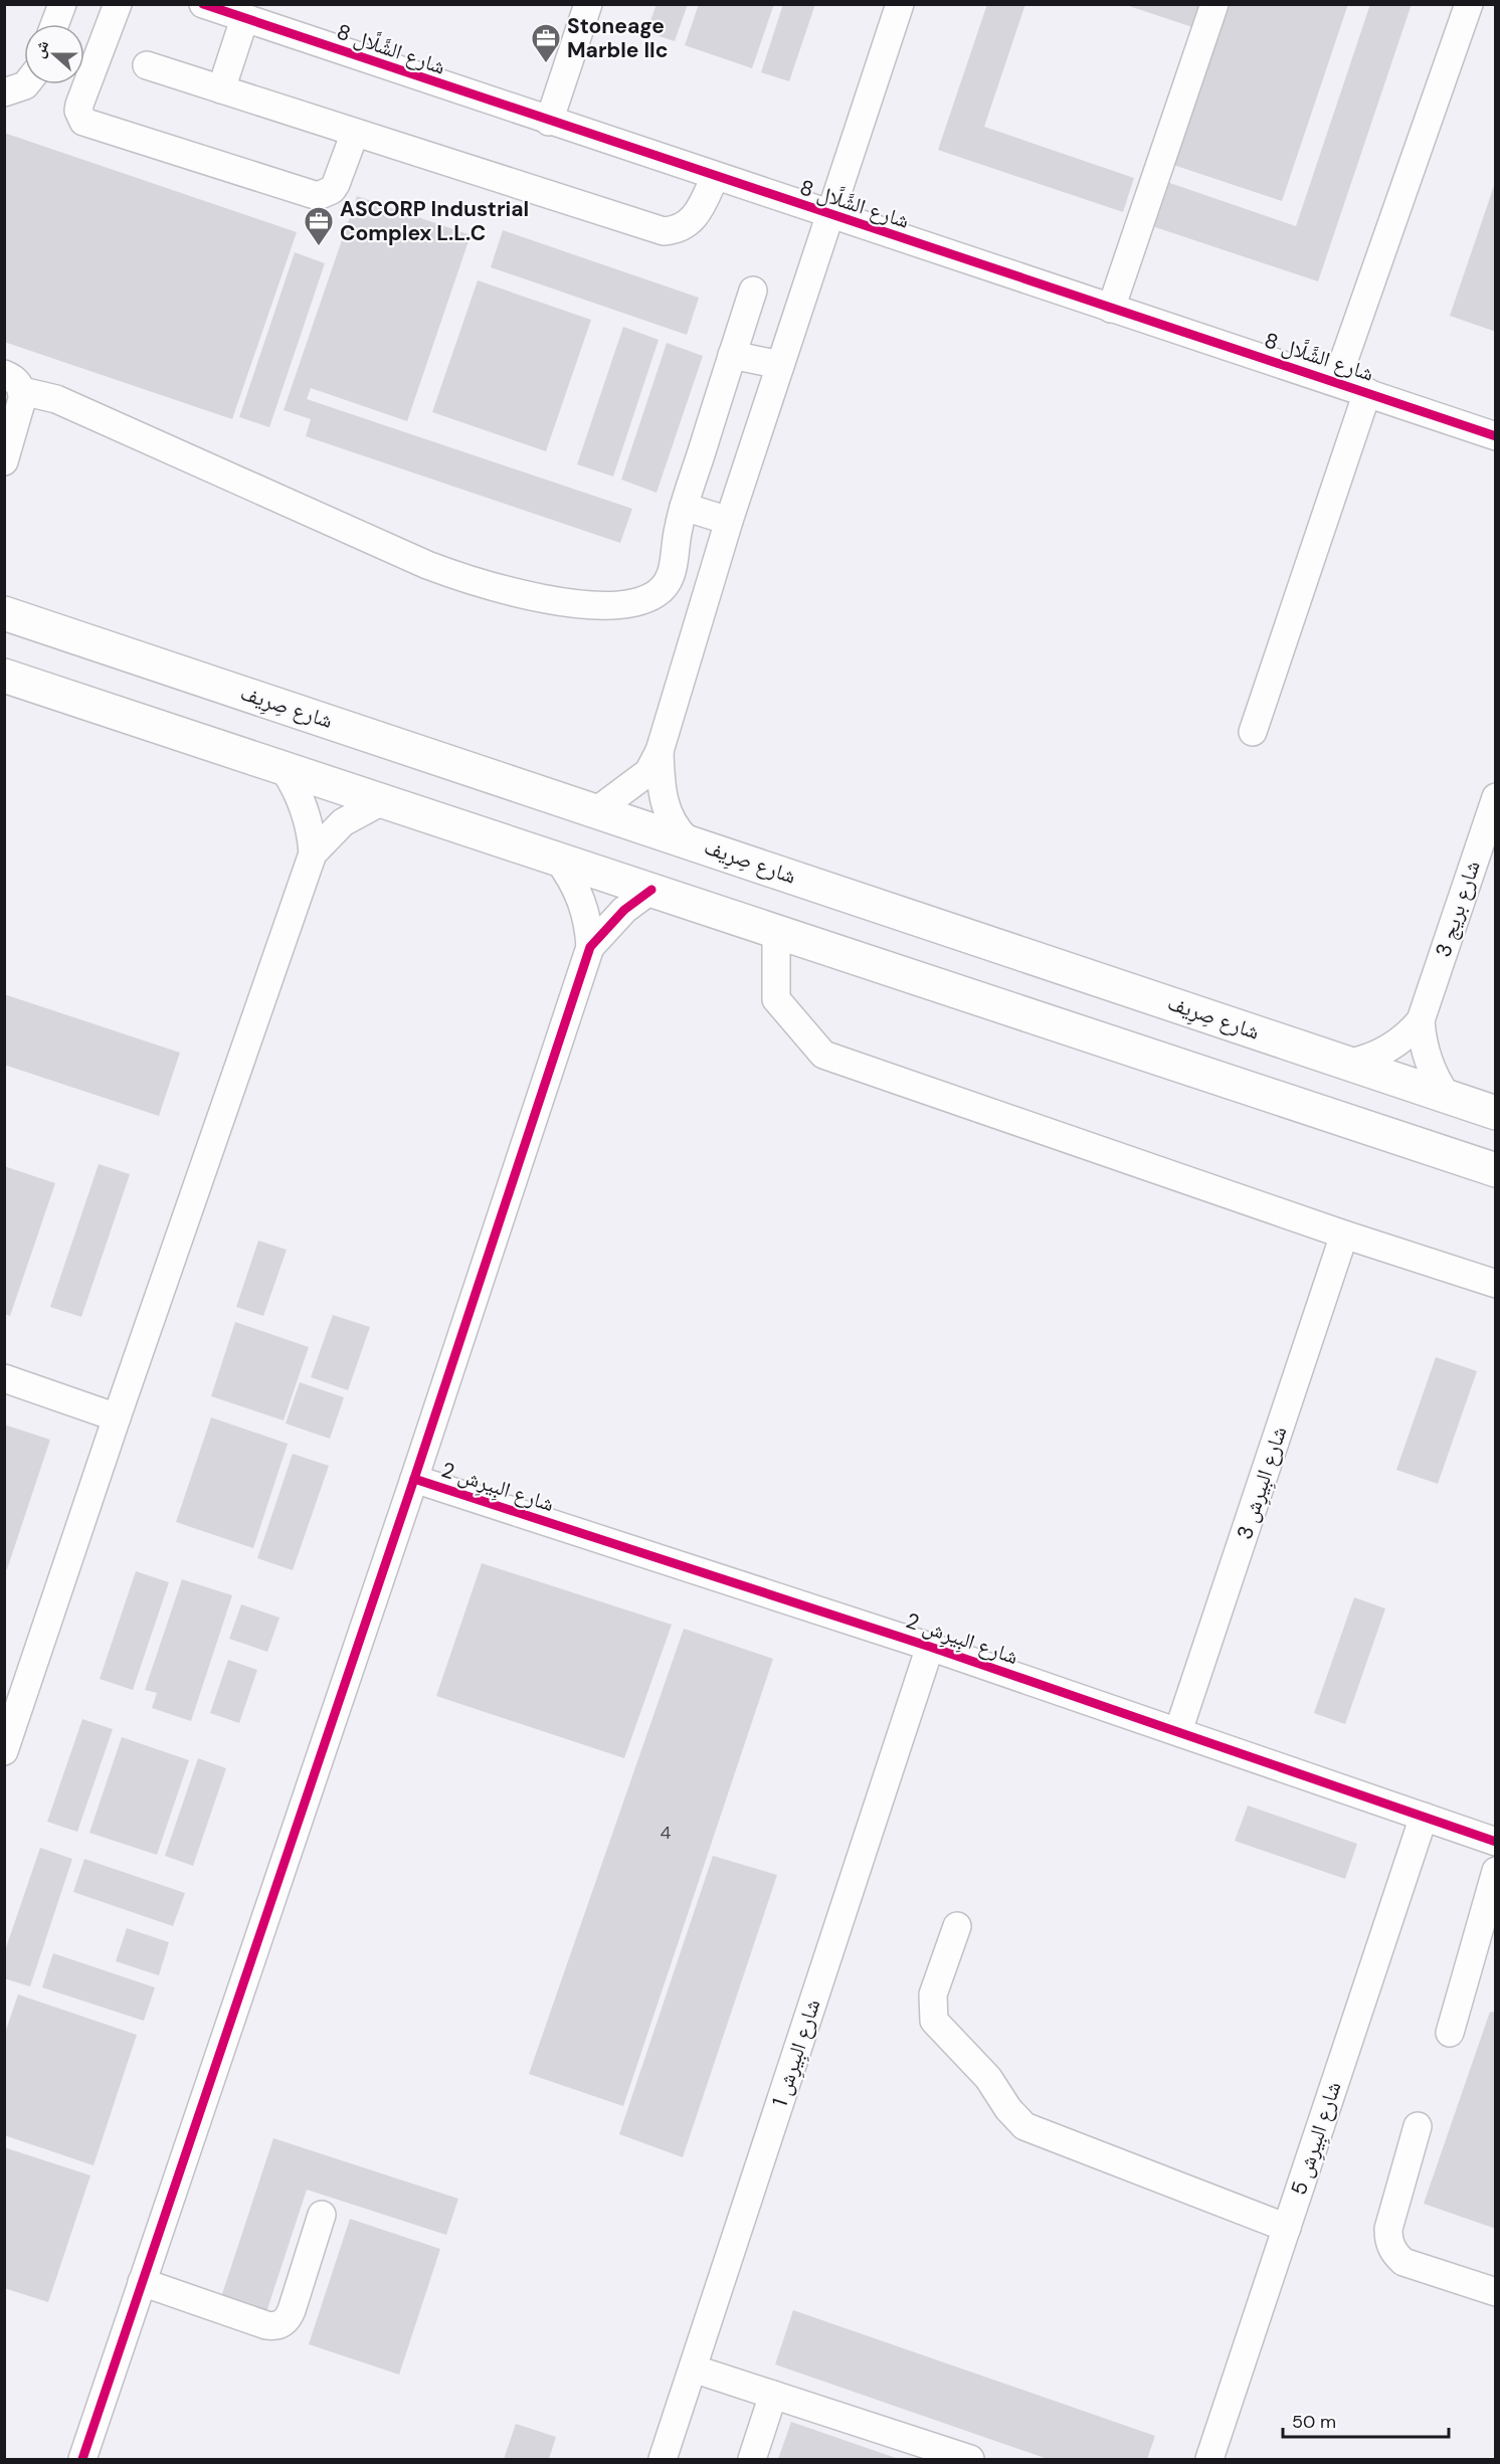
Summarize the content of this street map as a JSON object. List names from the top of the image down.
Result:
{
  "streets": {
    "main road": ["شارع صِرِيف"],
    "street": [
      "شارع الشَّلَّال 8",
      "شارع بريج 3",
      "شارع البِيرِش 3",
      "شارع البِيرِش 2",
      "شارع البِيرِش 1",
      "شارع البِيرِش 5"
    ]
  },
  "crossings": [
    ["شارع صِرِيف", "شارع بريج 3"],
    ["شارع البِيرِش 3", "شارع البِيرِش 2"],
    ["شارع البِيرِش 2", "شارع البِيرِش 1"],
    ["شارع البِيرِش 2", "شارع البِيرِش 5"]
  ],
  "places": {
    "office": ["Stoneage Marble llc", "ASCORP Industrial Complex L.L.C"]
  },
  "house_numbers": ["4"],
  "scale_bar": "50 m",
  "north": "left"
}
